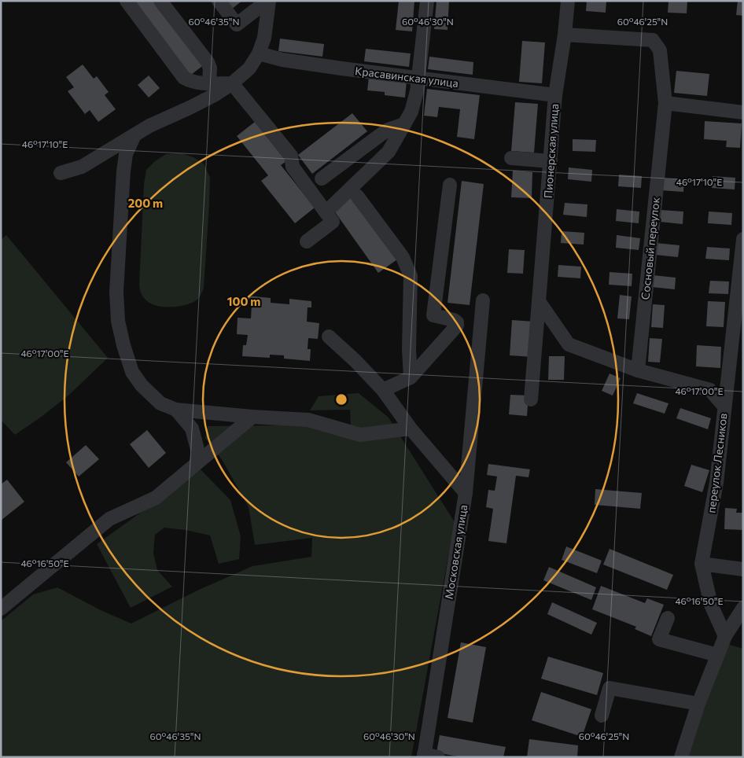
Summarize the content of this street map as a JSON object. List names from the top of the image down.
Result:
{
  "streets": {
    "street": [
      "Красавинская улица",
      "Пионерская улица",
      "Сосновый переулок",
      "переулок Лесников",
      "Московская улица"
    ]
  },
  "crossings": [
    ["Красавинская улица", "Пионерская улица"]
  ],
  "coordinates": [
    "60°46'35\"N",
    "60°46'30\"N",
    "60°46'25\"N",
    "46°17'10\"E",
    "46°17'00\"E",
    "46°16'50\"E"
  ],
  "rings": ["200 m", "100 m"]
}
